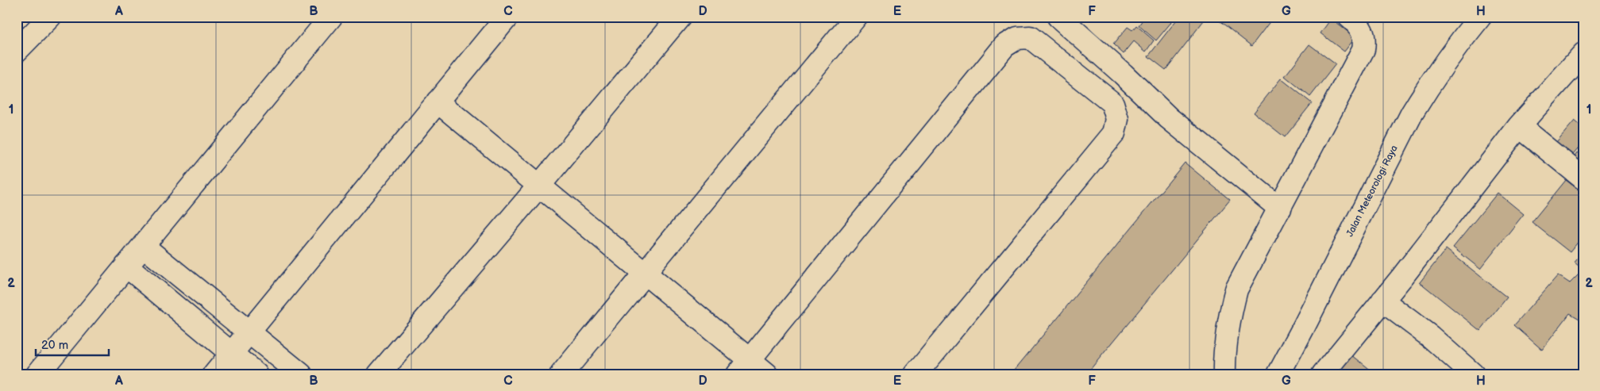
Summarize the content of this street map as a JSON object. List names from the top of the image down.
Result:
{
  "streets": {
    "street": ["Jalan Meteorologi Raya"]
  },
  "scale_bar": "20 m",
  "grid": {
    "columns": [
      "A",
      "B",
      "C",
      "D",
      "E",
      "F",
      "G",
      "H"
    ],
    "rows": ["1", "2"]
  }
}
